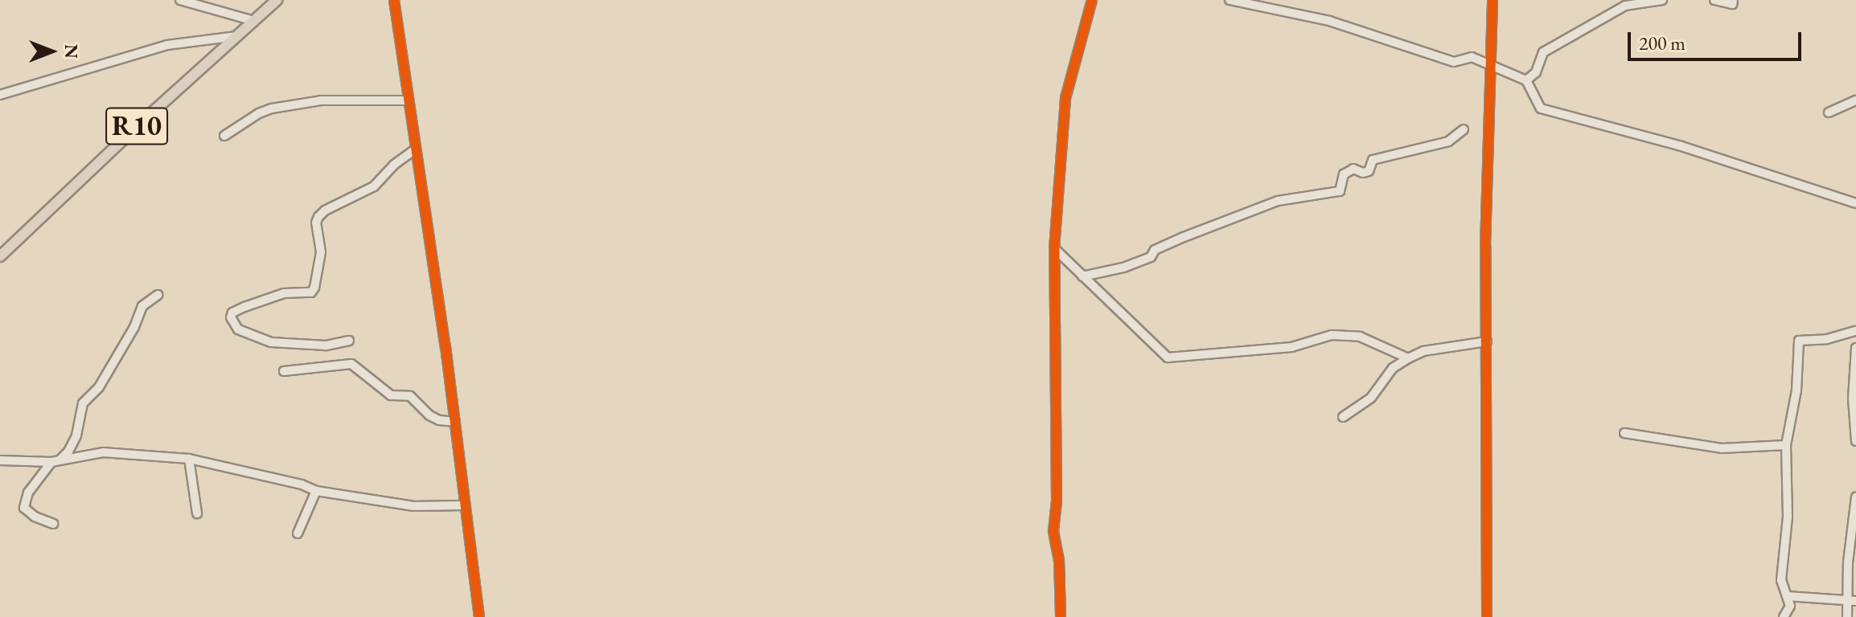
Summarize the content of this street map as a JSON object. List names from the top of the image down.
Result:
{
  "streets": {
    "main road": ["R10"]
  },
  "scale_bar": "200 m",
  "north": "right"
}
